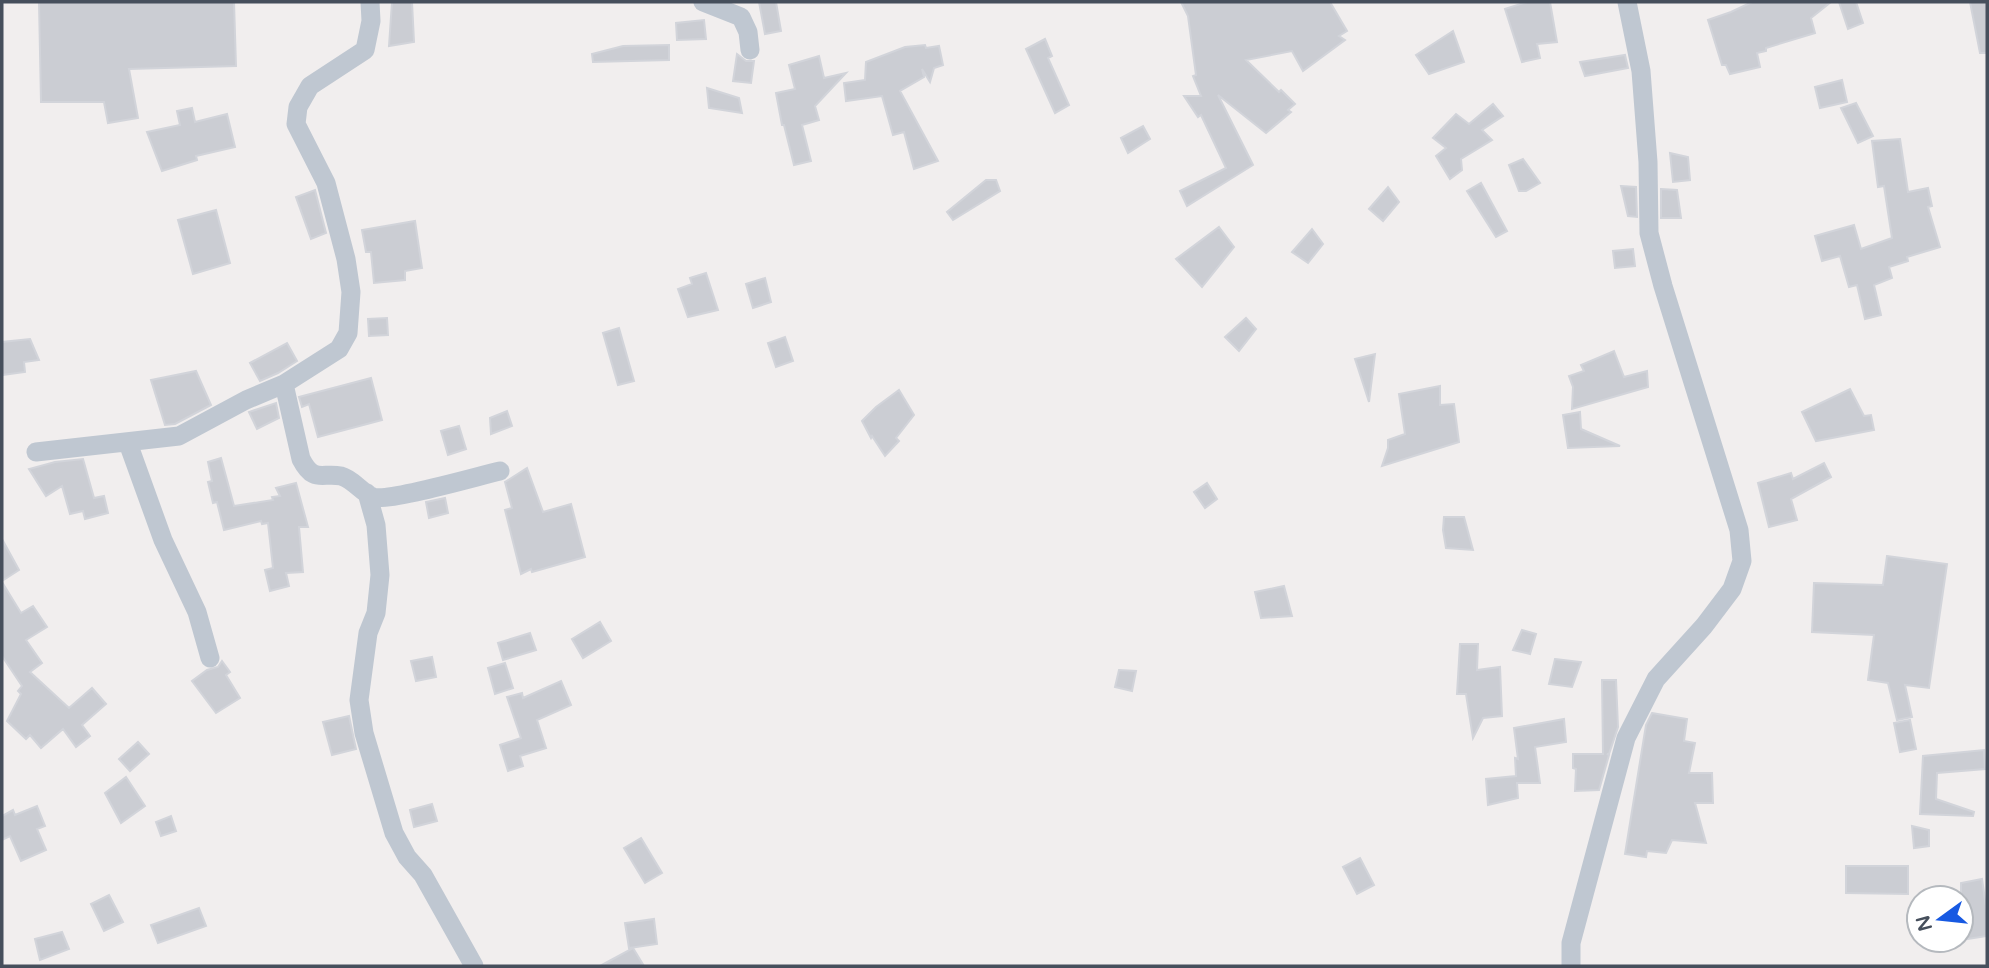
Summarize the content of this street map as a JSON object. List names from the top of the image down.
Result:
{
  "north": "left"
}
